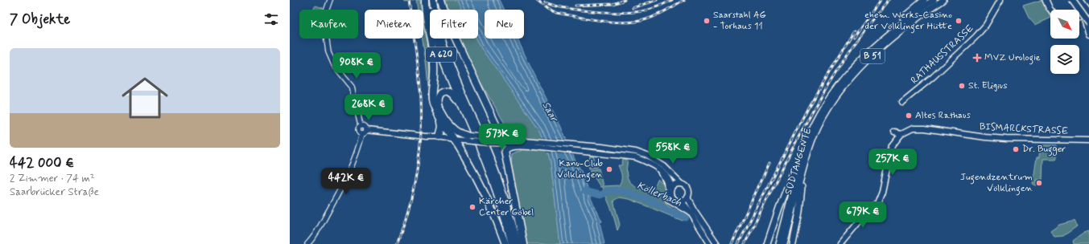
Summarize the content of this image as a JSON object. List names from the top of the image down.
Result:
{
  "streets": {
    "highway": ["A 620"],
    "main road": [
      "RATHAUSSTRASSE",
      "B 51",
      "BISMARCKSTRASSE",
      "SÜDTANGENTE"
    ]
  },
  "water": ["Saar", "Köllerbach"],
  "places": {
    "other": [
      "Saarstahl AG - Torhaus 11",
      "ehem. Werks-Casino der Völklinger Hütte",
      "St. Eligius",
      "Altes Rathaus",
      "Dr. Bugger",
      "Kanu-Club Völklingen",
      "Jugendzentrum Völklingen",
      "Kärcher Center Göbel"
    ],
    "health": ["MVZ Urologie"]
  },
  "north": "bottom right",
  "page": {
    "heading": "7 Objekte",
    "chip": [
      "Kaufen",
      "Mieten",
      "Filter",
      "Neu"
    ],
    "list": [
      {
        "name": "442 000 €",
        "note": "2 Zimmer · 74 m² · Saarbrücker Straße"
      }
    ],
    "price": [
      "908K €",
      "268K €",
      "573K €",
      "558K €",
      "257K €",
      "442K €",
      "679K €"
    ]
  }
}
